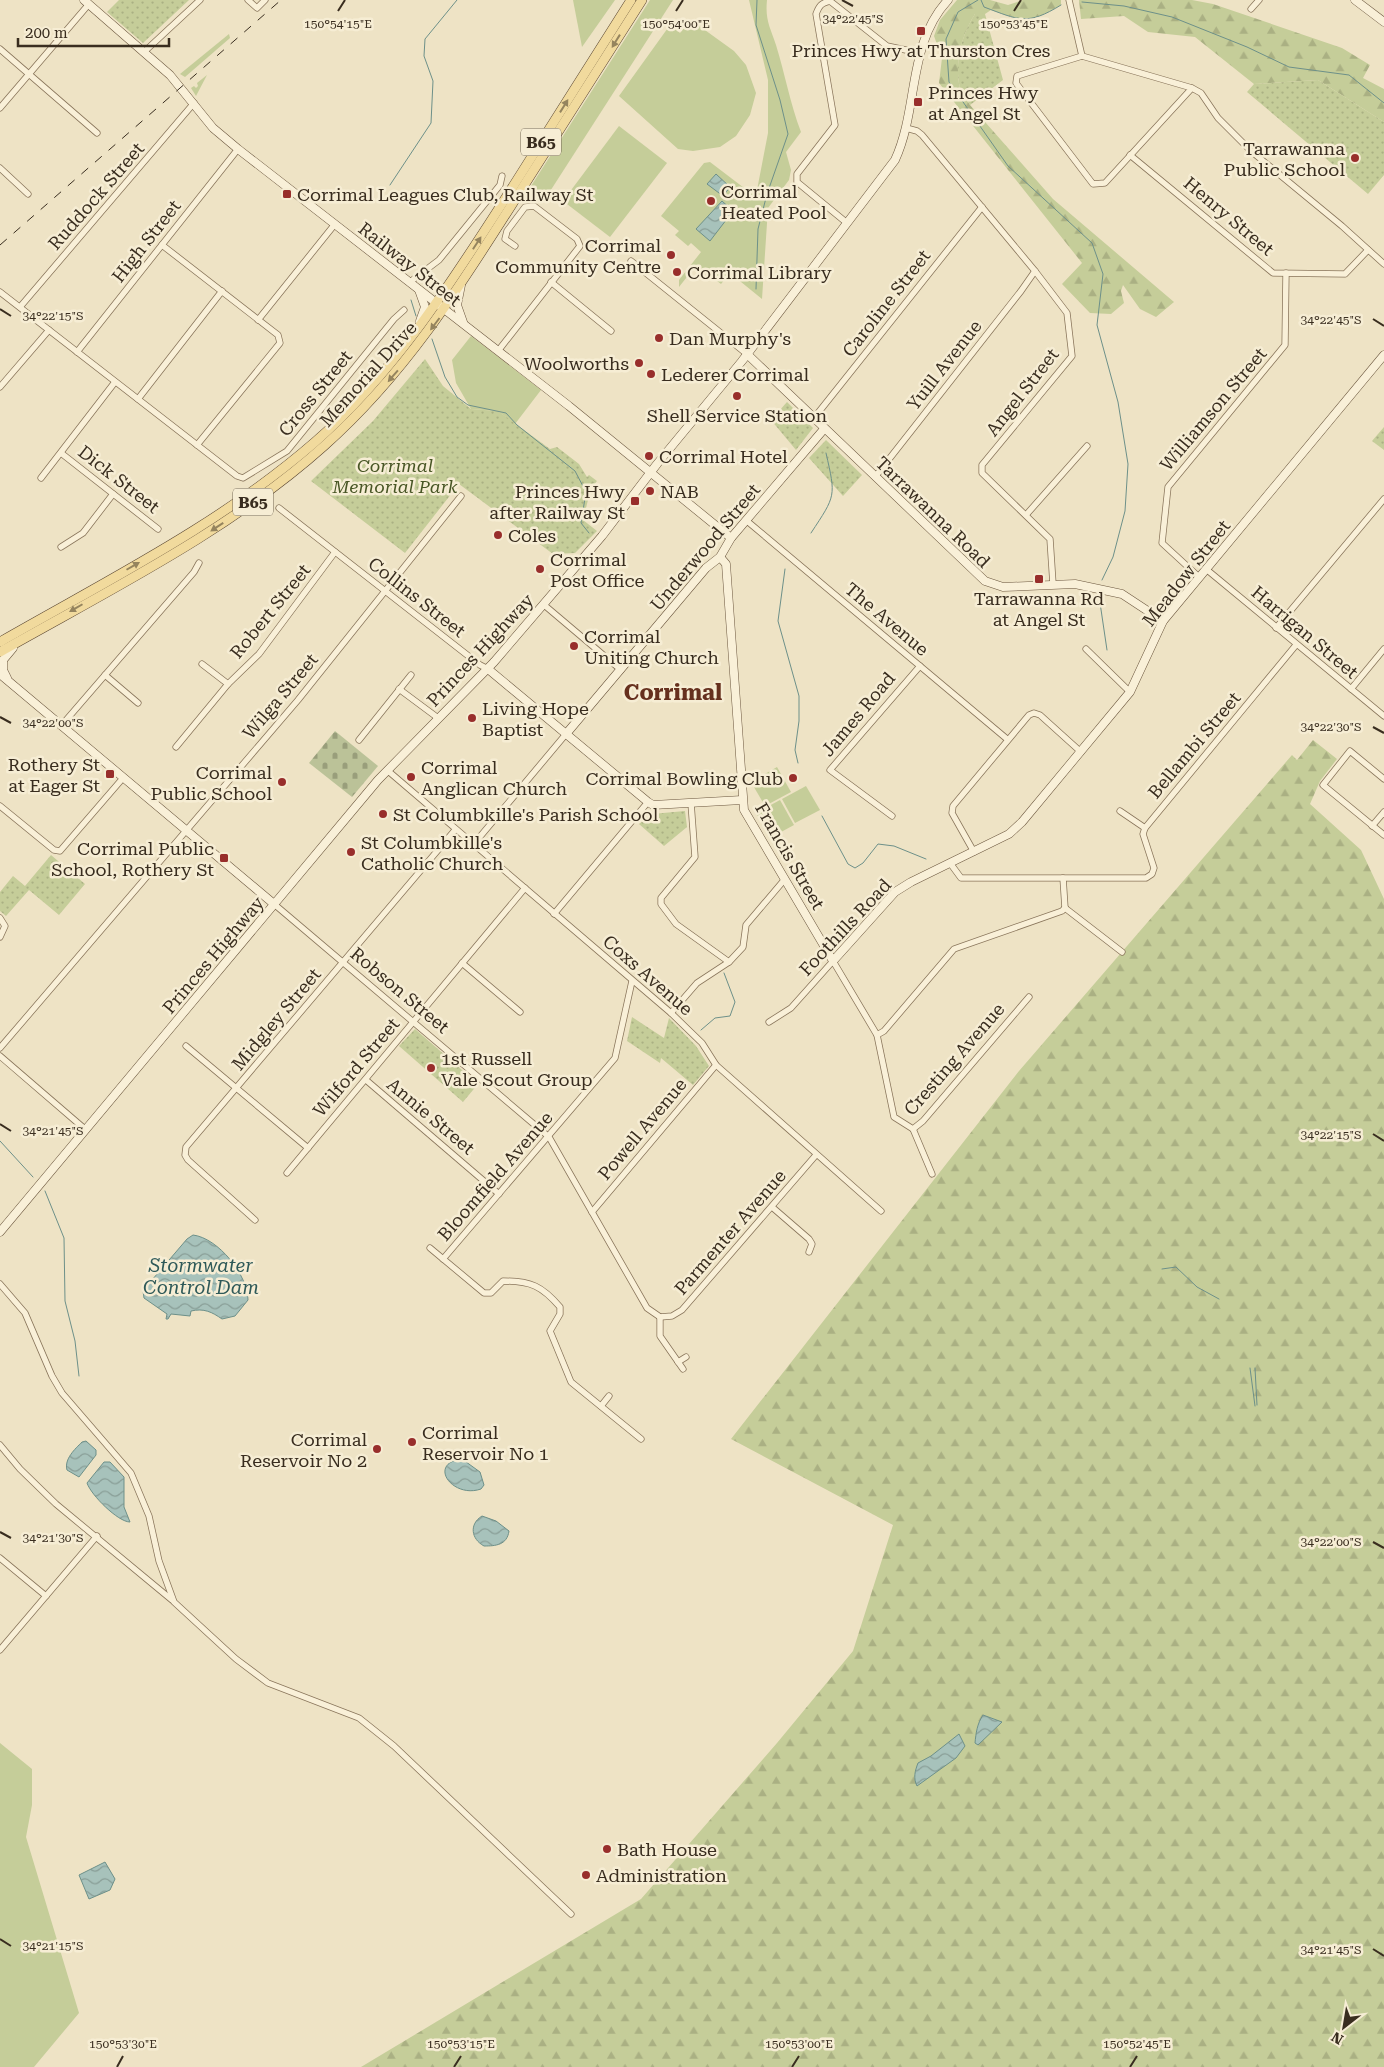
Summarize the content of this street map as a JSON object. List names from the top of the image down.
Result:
{
  "streets": {
    "main road": [
      "B65",
      "Railway Street",
      "Memorial Drive",
      "Tarrawanna Road",
      "Underwood Street",
      "Meadow Street",
      "Collins Street",
      "Princes Highway",
      "Francis Street",
      "Foothills Road"
    ],
    "street": [
      "Ruddock Street",
      "Henry Street",
      "High Street",
      "Caroline Street",
      "Yuill Avenue",
      "Angel Street",
      "Cross Street",
      "Williamson Street",
      "Dick Street",
      "Robert Street",
      "The Avenue",
      "Harrigan Street",
      "Wilga Street",
      "James Road",
      "Bellambi Street",
      "Coxs Avenue",
      "Robson Street",
      "Midgley Street",
      "Cresting Avenue",
      "Wilford Street",
      "Annie Street",
      "Powell Avenue",
      "Bloomfield Avenue",
      "Parmenter Avenue"
    ]
  },
  "crossings": [
    ["Ruddock Street", "Railway Street"],
    ["Henry Street", "Williamson Street"],
    ["High Street", "Railway Street"],
    ["Railway Street", "Memorial Drive"],
    ["Railway Street", "Underwood Street"],
    ["Railway Street", "Princes Highway"],
    ["Caroline Street", "Angel Street"],
    ["Caroline Street", "Tarrawanna Road"],
    ["Yuill Avenue", "Angel Street"],
    ["Yuill Avenue", "Tarrawanna Road"],
    ["Angel Street", "Tarrawanna Road"],
    ["Angel Street", "Princes Highway"],
    ["Williamson Street", "Meadow Street"],
    ["Tarrawanna Road", "Underwood Street"],
    ["Tarrawanna Road", "Meadow Street"],
    ["Tarrawanna Road", "Princes Highway"],
    ["Underwood Street", "Collins Street"],
    ["Underwood Street", "The Avenue"],
    ["Underwood Street", "Francis Street"],
    ["Underwood Street", "Coxs Avenue"],
    ["Meadow Street", "Harrigan Street"],
    ["Meadow Street", "Foothills Road"],
    ["Collins Street", "Robert Street"],
    ["Collins Street", "Princes Highway"],
    ["Collins Street", "Wilga Street"],
    ["The Avenue", "James Road"],
    ["Harrigan Street", "Bellambi Street"],
    ["Princes Highway", "Coxs Avenue"],
    ["Princes Highway", "Robson Street"],
    ["Francis Street", "Foothills Road"],
    ["Francis Street", "Cresting Avenue"],
    ["Coxs Avenue", "Midgley Street"],
    ["Coxs Avenue", "Wilford Street"],
    ["Coxs Avenue", "Powell Avenue"],
    ["Coxs Avenue", "Bloomfield Avenue"],
    ["Coxs Avenue", "Parmenter Avenue"],
    ["Robson Street", "Midgley Street"],
    ["Robson Street", "Wilford Street"],
    ["Robson Street", "Powell Avenue"],
    ["Robson Street", "Bloomfield Avenue"],
    ["Robson Street", "Parmenter Avenue"],
    ["Wilford Street", "Annie Street"],
    ["Annie Street", "Bloomfield Avenue"]
  ],
  "districts": ["Corrimal"],
  "water": ["Stormwater Control Dam"],
  "parks": ["Corrimal Memorial Park"],
  "places": {
    "transit": [
      "Princes Hwy at Thurston Cres",
      "Princes Hwy at Angel St",
      "Corrimal Leagues Club, Railway St",
      "Princes Hwy after Railway St",
      "Tarrawanna Rd at Angel St",
      "Rothery St at Eager St",
      "Corrimal Public School, Rothery St"
    ],
    "other": [
      "Tarrawanna Public School",
      "Corrimal Heated Pool",
      "Corrimal Community Centre",
      "Corrimal Library",
      "Dan Murphy's",
      "Woolworths",
      "Lederer Corrimal",
      "Shell Service Station",
      "Corrimal Hotel",
      "NAB",
      "Coles",
      "Corrimal Post Office",
      "Corrimal Uniting Church",
      "Living Hope Baptist",
      "Corrimal Anglican Church",
      "Corrimal Bowling Club",
      "Corrimal Public School",
      "St Columbkille's Parish School",
      "St Columbkille's Catholic Church",
      "1st Russell Vale Scout Group",
      "Corrimal Reservoir No 1",
      "Corrimal Reservoir No 2",
      "Bath House",
      "Administration"
    ]
  },
  "scale_bar": "200 m",
  "north": "bottom left",
  "coordinates": [
    "34°22'45\"S",
    "150°54'15\"E",
    "150°54'00\"E",
    "150°53'45\"E",
    "34°22'15\"S",
    "34°22'00\"S",
    "34°22'30\"S",
    "34°21'45\"S",
    "34°21'30\"S",
    "34°21'15\"S",
    "150°53'30\"E",
    "150°53'15\"E",
    "150°53'00\"E",
    "150°52'45\"E"
  ]
}
